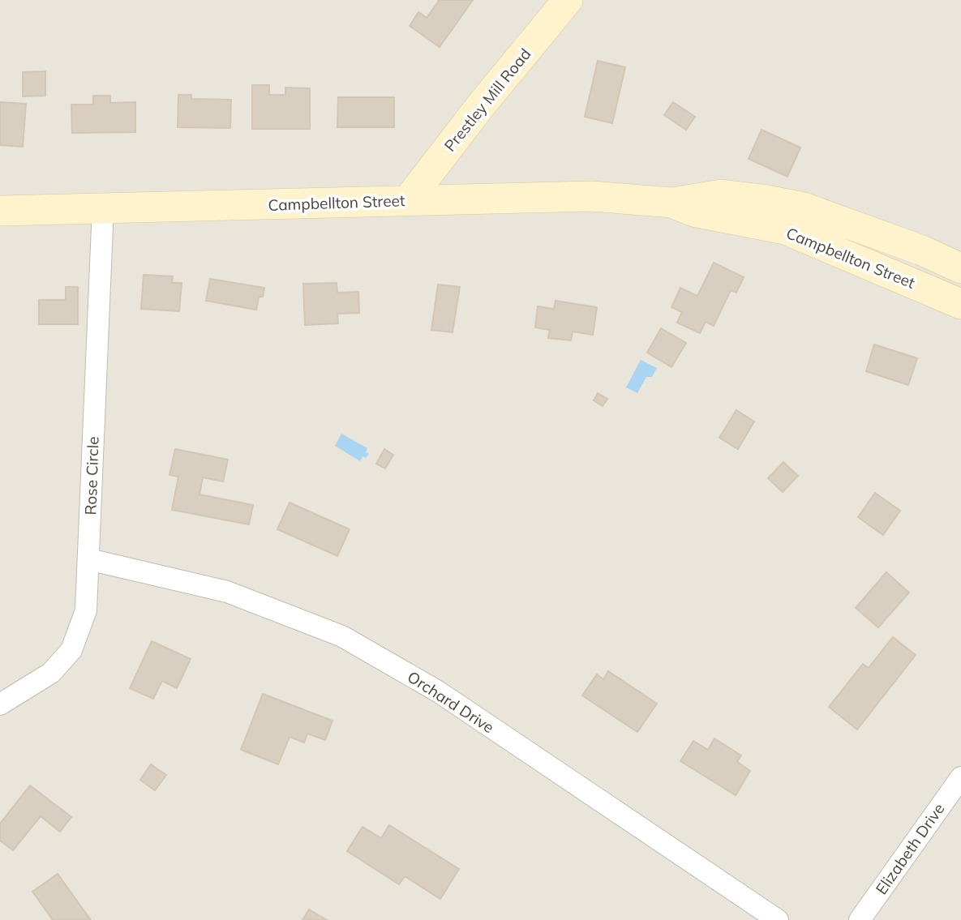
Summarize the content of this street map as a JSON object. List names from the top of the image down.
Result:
{
  "streets": {
    "main road": ["Prestley Mill Road", "Campbellton Street"],
    "street": ["Rose Circle", "Orchard Drive", "Elizabeth Drive"]
  },
  "crossings": [
    ["Prestley Mill Road", "Campbellton Street"],
    ["Campbellton Street", "Rose Circle"],
    ["Rose Circle", "Orchard Drive"]
  ]
}
